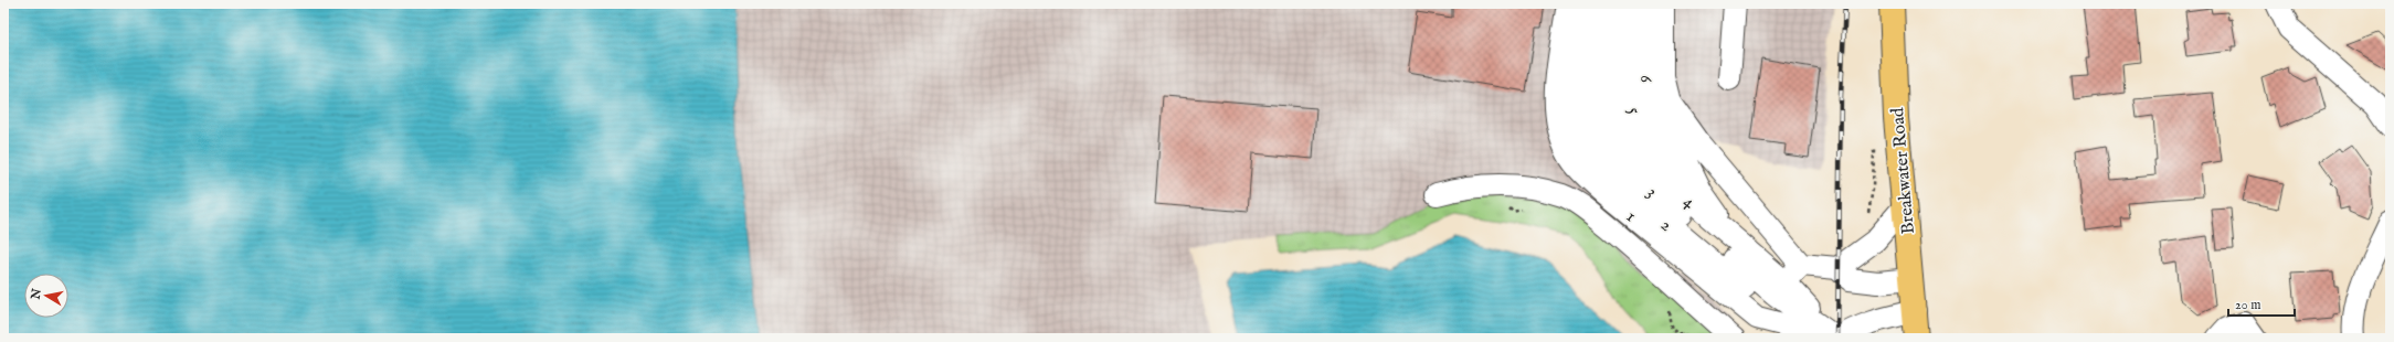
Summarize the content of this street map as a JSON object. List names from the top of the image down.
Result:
{
  "streets": {
    "highway": ["Breakwater Road"],
    "street": [
      "6",
      "5",
      "3",
      "4",
      "1",
      "2"
    ]
  },
  "crossings": [
    ["6", "5"],
    ["3", "4"],
    ["3", "1"],
    ["3", "2"],
    ["4", "1"],
    ["4", "2"],
    ["1", "2"]
  ],
  "scale_bar": "20 m",
  "north": "left"
}
